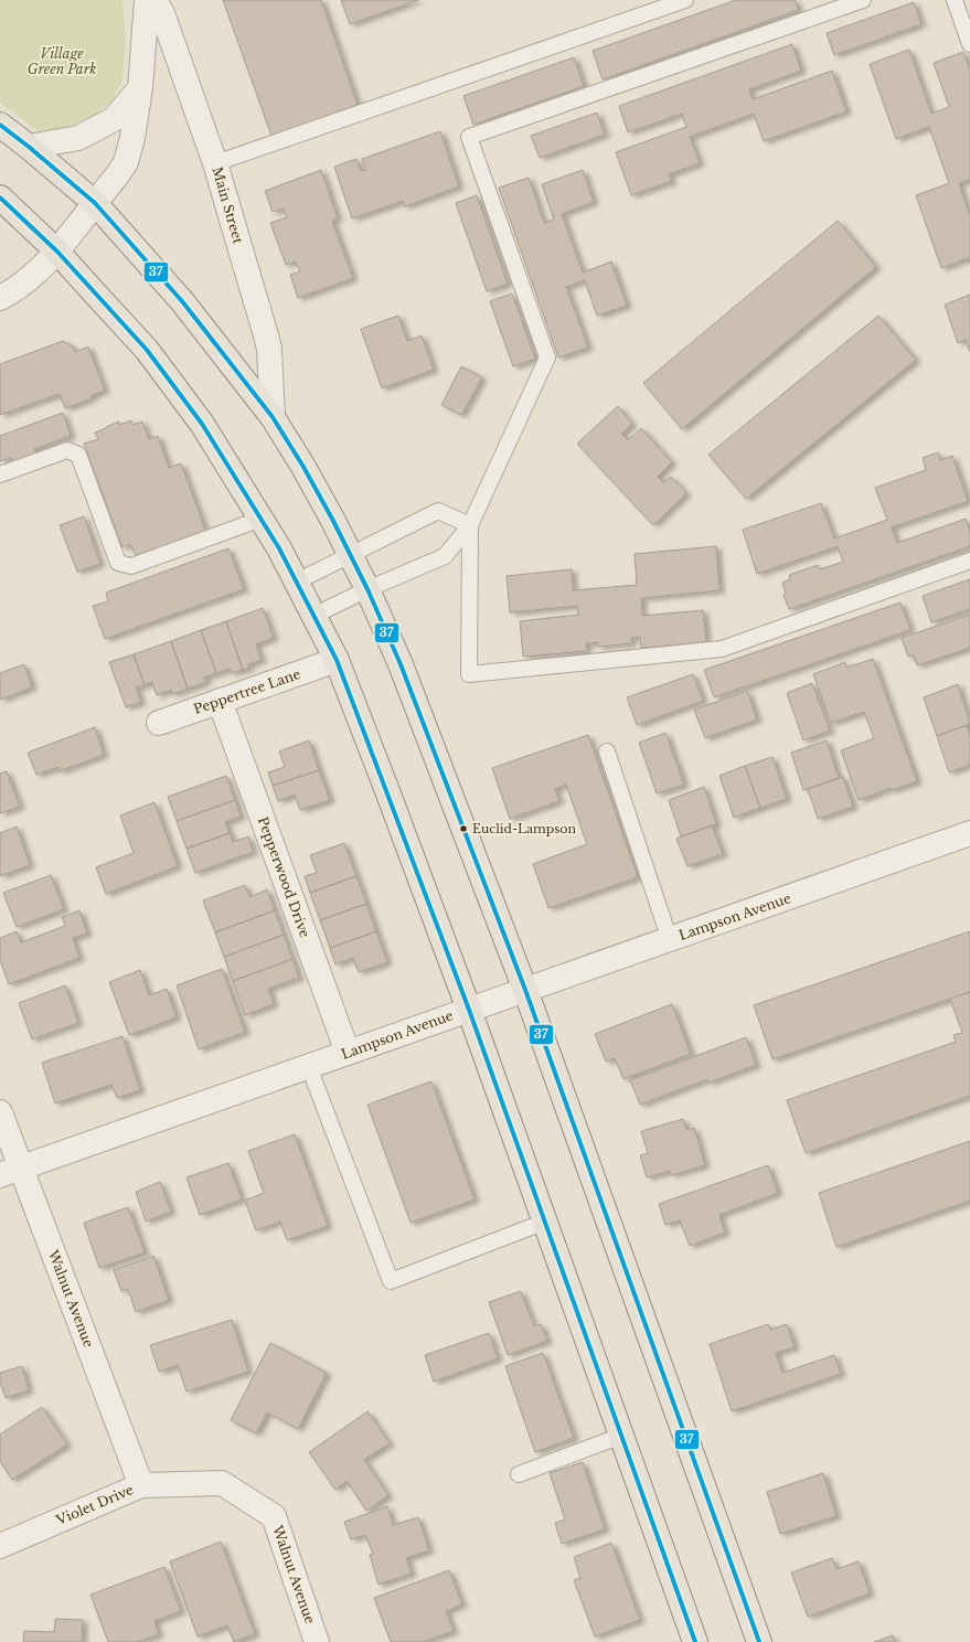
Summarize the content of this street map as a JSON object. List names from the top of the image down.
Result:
{
  "streets": {
    "street": [
      "Main Street",
      "Peppertree Lane",
      "Pepperwood Drive",
      "Lampson Avenue",
      "Walnut Avenue",
      "Violet Drive"
    ]
  },
  "crossings": [
    ["Peppertree Lane", "Pepperwood Drive"],
    ["Pepperwood Drive", "Lampson Avenue"],
    ["Lampson Avenue", "Walnut Avenue"],
    ["Walnut Avenue", "Violet Drive"]
  ],
  "parks": ["Village Green Park"],
  "places": ["Euclid-Lampson"],
  "lines": ["transit line 37"]
}
